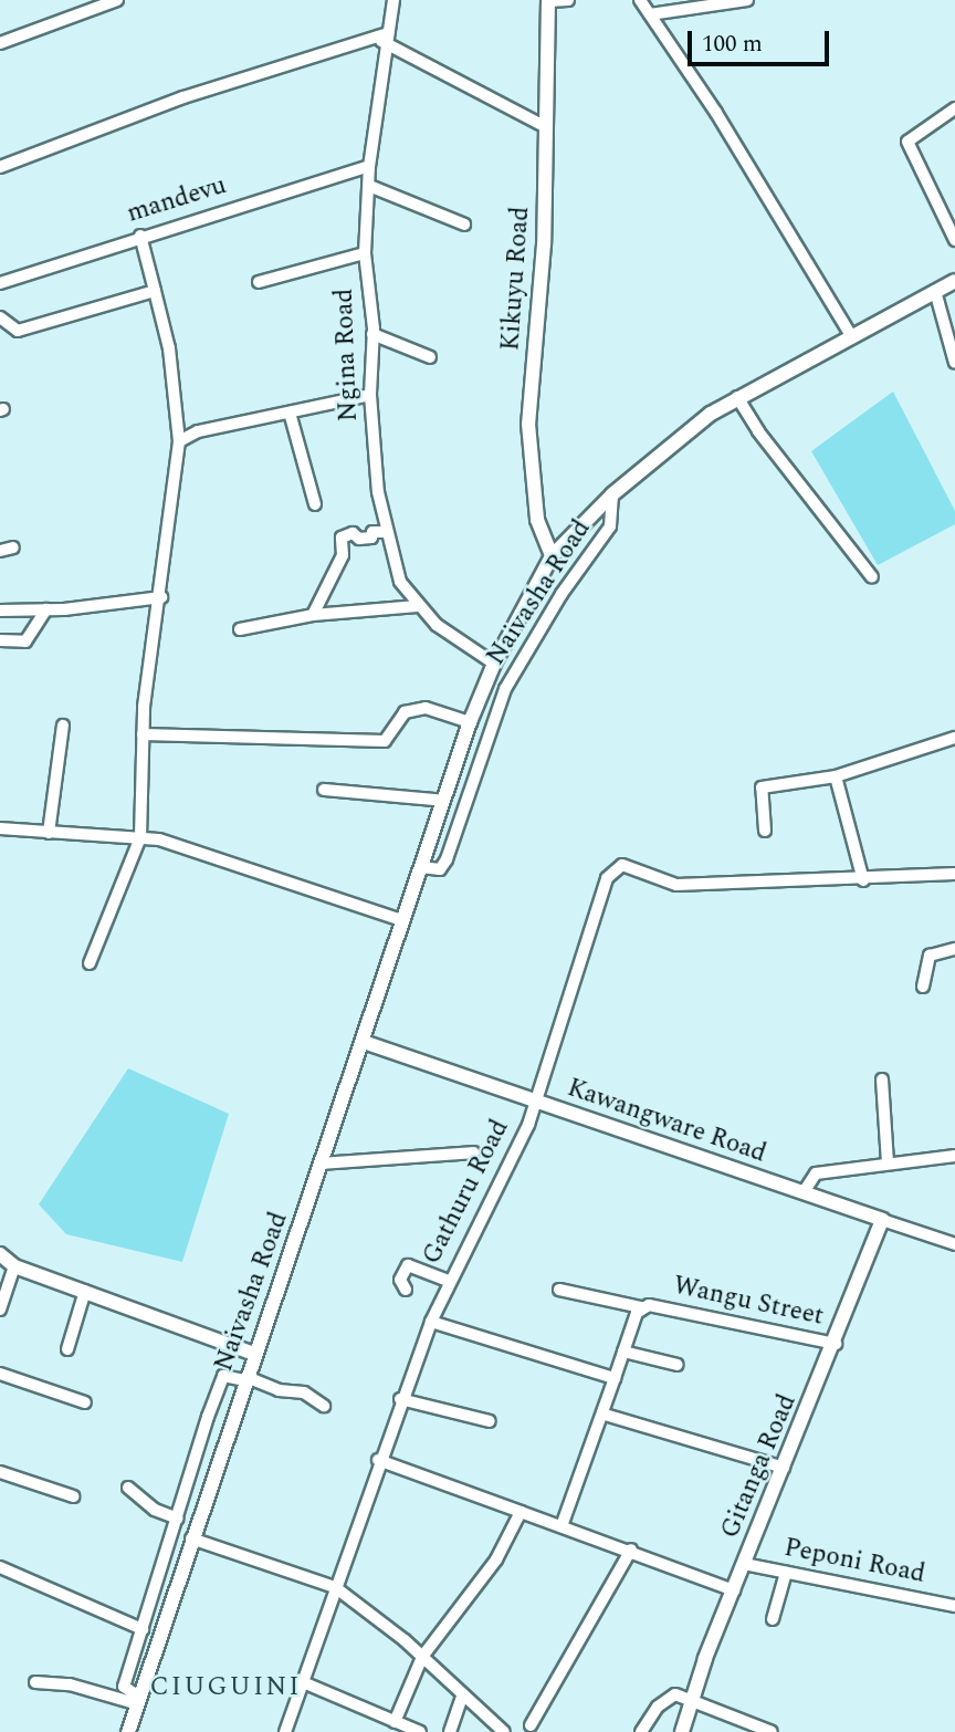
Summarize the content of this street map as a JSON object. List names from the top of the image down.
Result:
{
  "streets": {
    "main road": [
      "Kikuyu Road",
      "Naivasha Road",
      "Kawangware Road",
      "Gitanga Road"
    ],
    "street": [
      "mandevu",
      "Ngina Road",
      "Gathuru Road",
      "Wangu Street",
      "Peponi Road"
    ]
  },
  "crossings": [
    ["mandevu", "Ngina Road"],
    ["Kikuyu Road", "Naivasha Road"],
    ["Ngina Road", "Naivasha Road"],
    ["Naivasha Road", "Kawangware Road"],
    ["Kawangware Road", "Gathuru Road"],
    ["Kawangware Road", "Gitanga Road"],
    ["Wangu Street", "Gitanga Road"],
    ["Gitanga Road", "Peponi Road"]
  ],
  "districts": ["CIUGUINI"],
  "scale_bar": "100 m"
}
